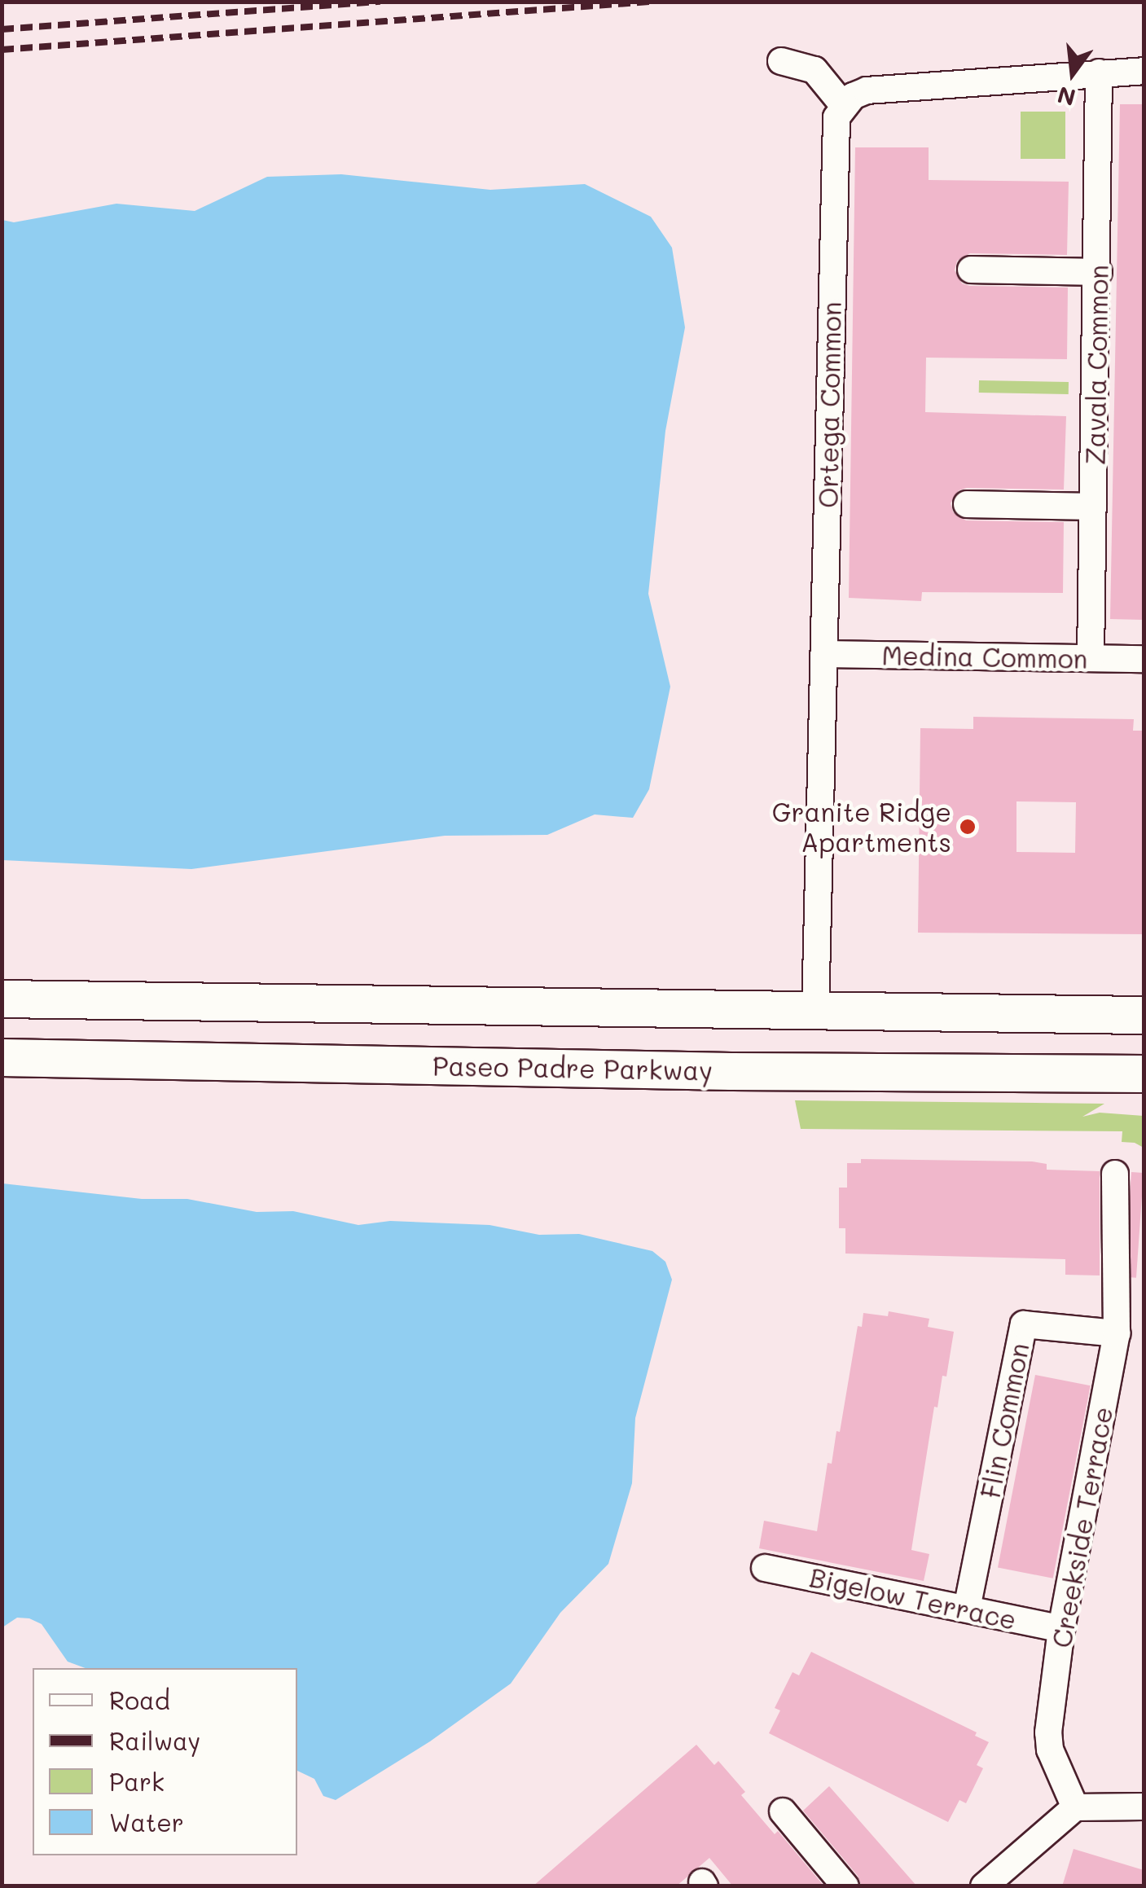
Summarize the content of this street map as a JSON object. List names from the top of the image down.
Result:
{
  "streets": {
    "main road": ["Paseo Padre Parkway"],
    "street": [
      "Zavala Common",
      "Ortega Common",
      "Medina Common",
      "Flin Common",
      "Creekside Terrace",
      "Bigelow Terrace"
    ]
  },
  "crossings": [
    ["Zavala Common", "Medina Common"],
    ["Ortega Common", "Medina Common"],
    ["Flin Common", "Creekside Terrace"],
    ["Flin Common", "Bigelow Terrace"],
    ["Creekside Terrace", "Bigelow Terrace"]
  ],
  "places": ["Granite Ridge Apartments"],
  "legend": [
    "Road",
    "Railway",
    "Park",
    "Water"
  ],
  "north": "bottom"
}
